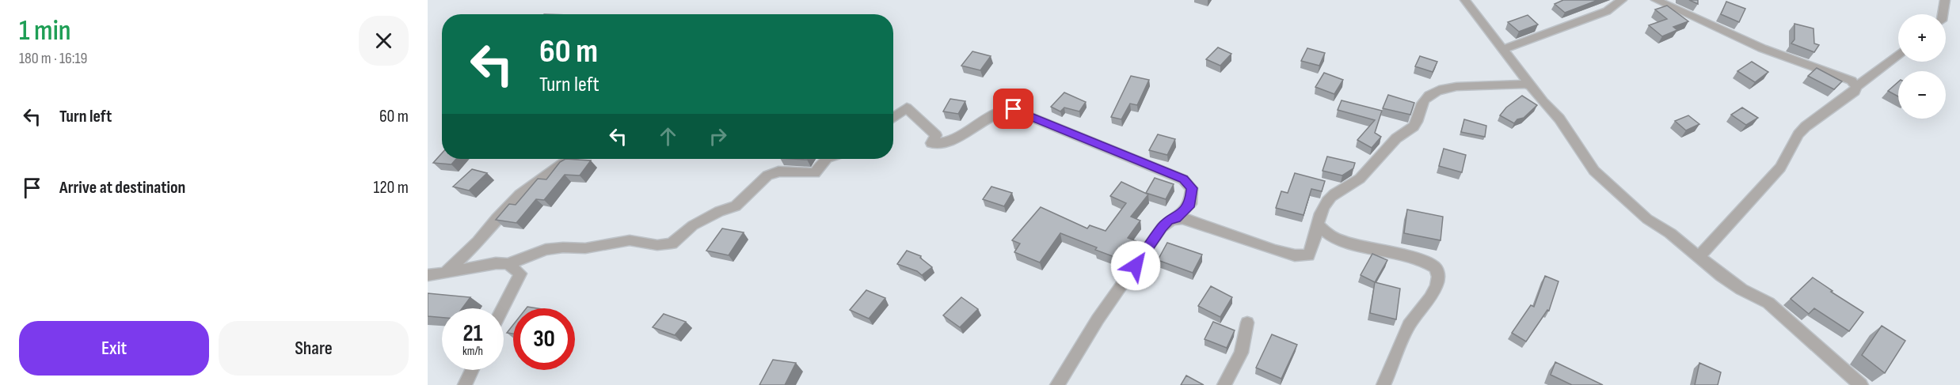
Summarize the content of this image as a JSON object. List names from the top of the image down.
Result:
{
  "page": {
    "heading": ["1 min", "180 m · 16:19"],
    "map_buttons": ["+", "−"],
    "turn": ["60 m", "Turn left"],
    "list": [
      {
        "name": "Turn left",
        "value": "60 m"
      },
      {
        "name": "Arrive at destination",
        "value": "120 m"
      }
    ],
    "speed": "21 km/h",
    "limit": "30",
    "buttons": ["Exit", "Share"]
  }
}
